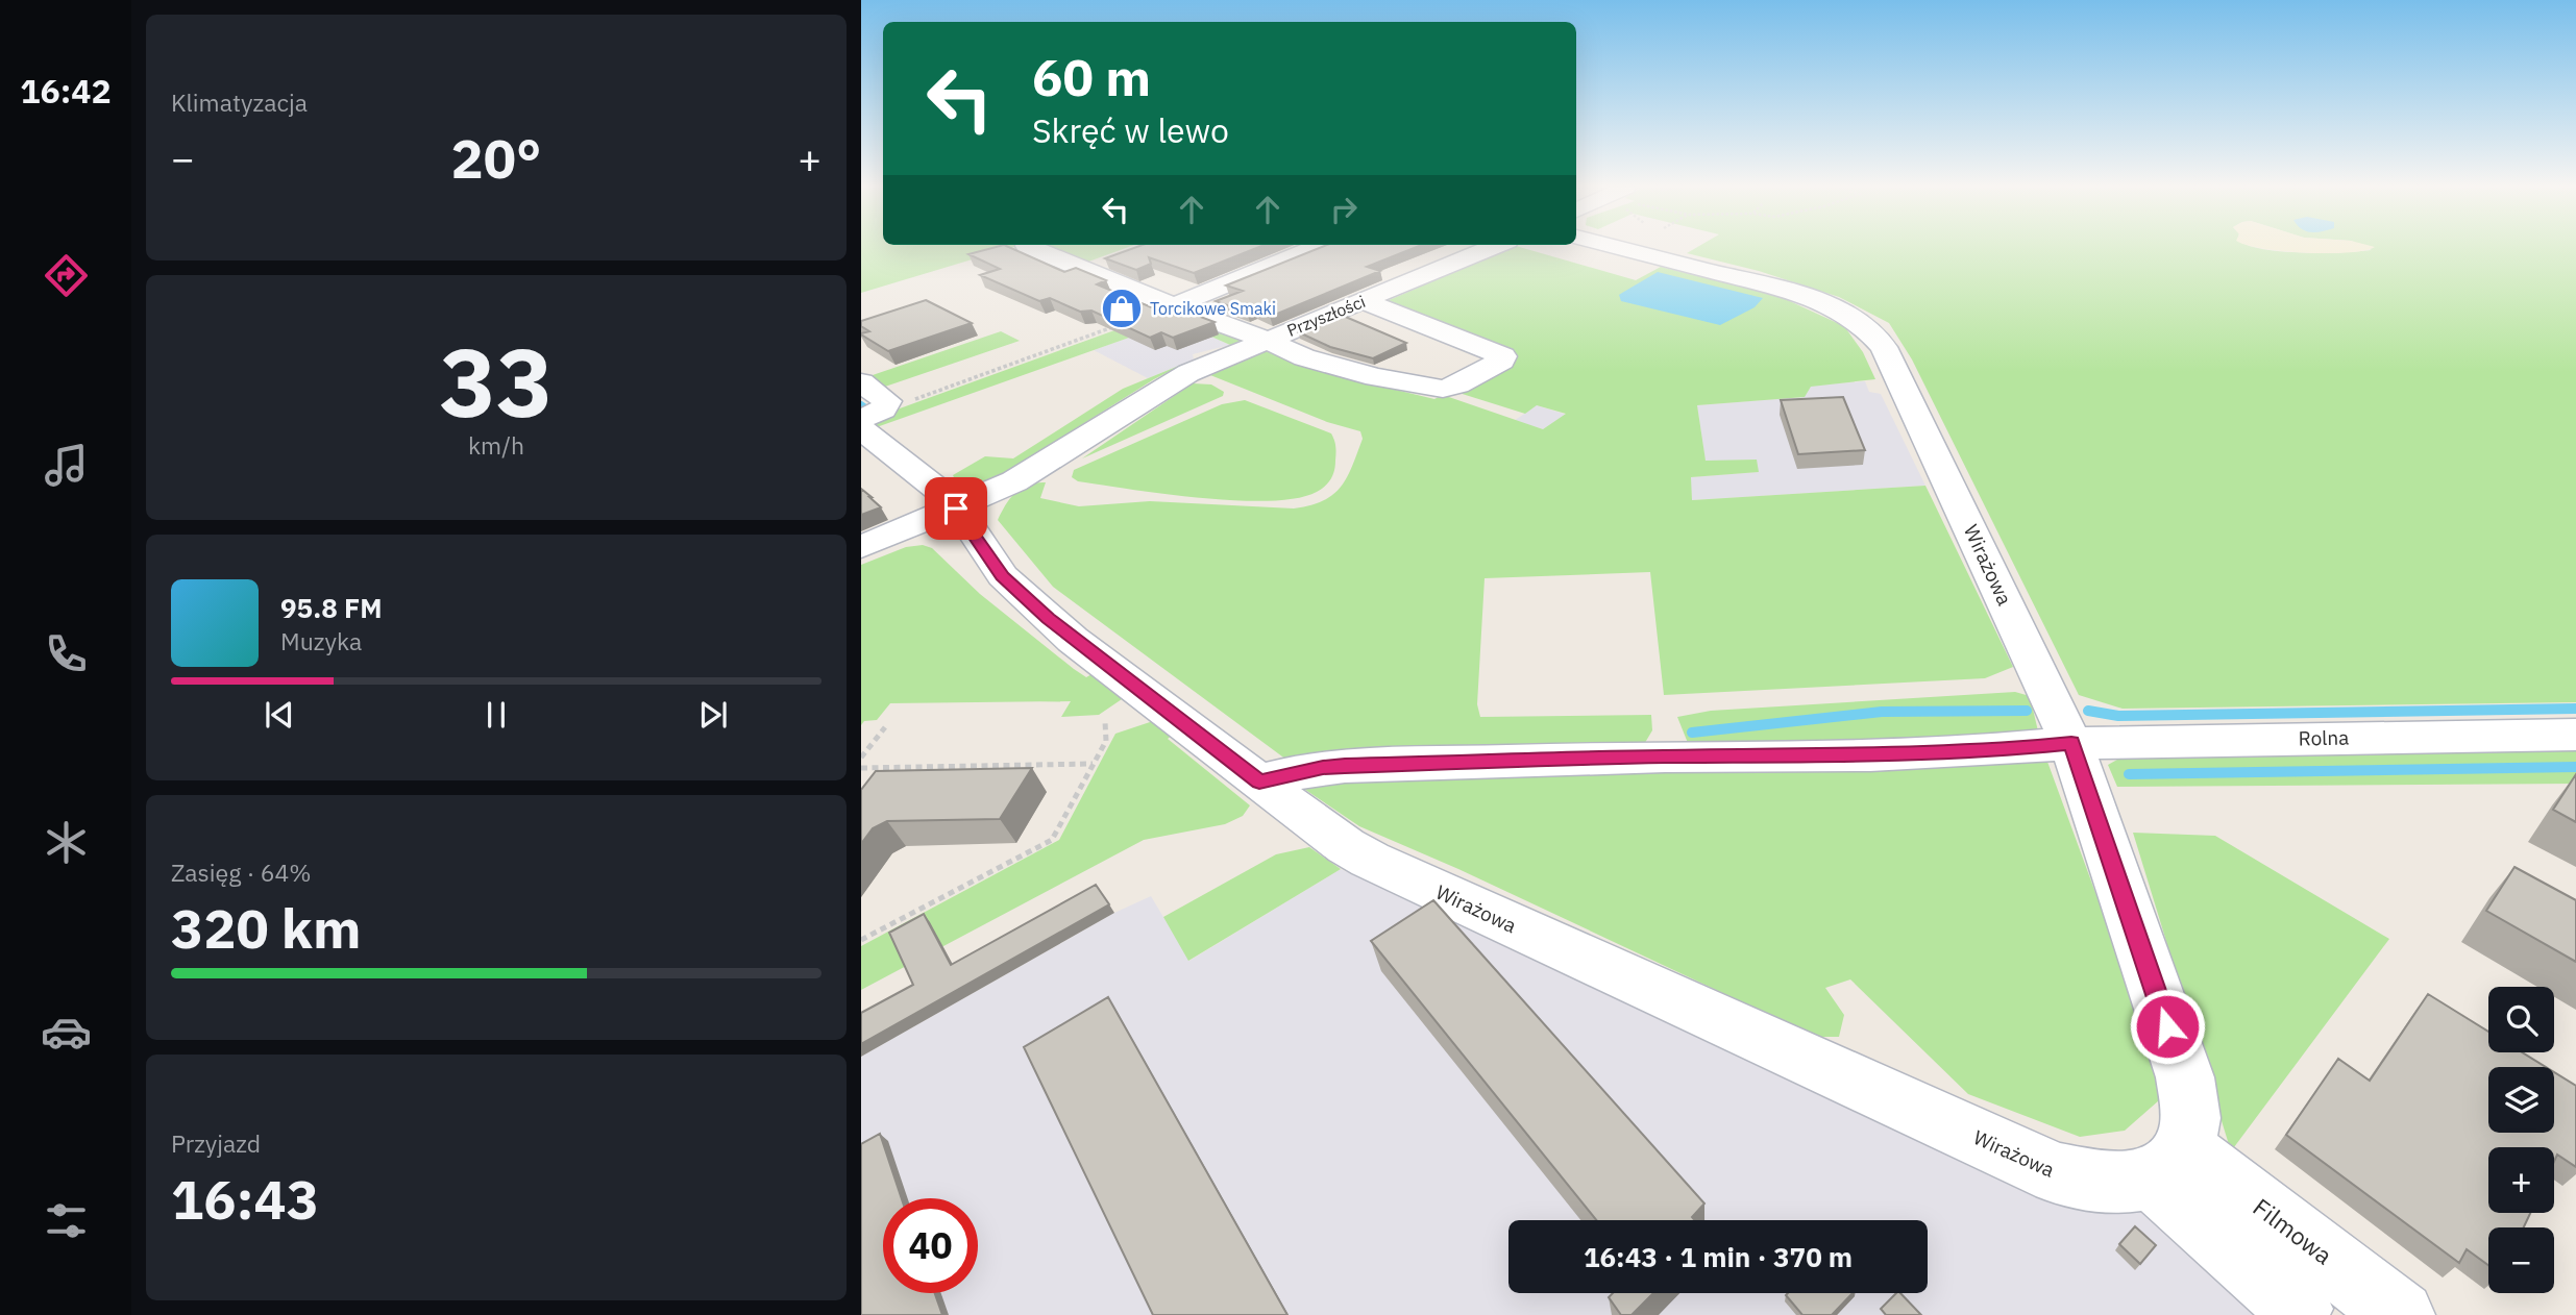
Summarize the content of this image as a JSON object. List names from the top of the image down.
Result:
{
  "streets": {
    "street": [
      "Przyszłości",
      "Wirażowa",
      "Rolna",
      "Filmowa"
    ]
  },
  "crossings": [
    ["Przyszłości", "Wirażowa"],
    ["Wirażowa", "Rolna"],
    ["Wirażowa", "Filmowa"]
  ],
  "places": {
    "shop": ["Torcikowe Smaki"]
  },
  "page": {
    "tabs": "16:42",
    "tile": [
      "Klimatyzacja",
      ["33", "km/h"],
      ["Zasięg · 64%", "320 km"],
      ["Przyjazd", "16:43"]
    ],
    "turn": ["60 m", "Skręć w lewo"],
    "heat": ["−", "20°", "+"],
    "song": ["95.8 FM", "Muzyka"],
    "map_buttons": ["+", "−"],
    "limit": "40",
    "trip": "16:43 · 1 min · 370 m"
  }
}
